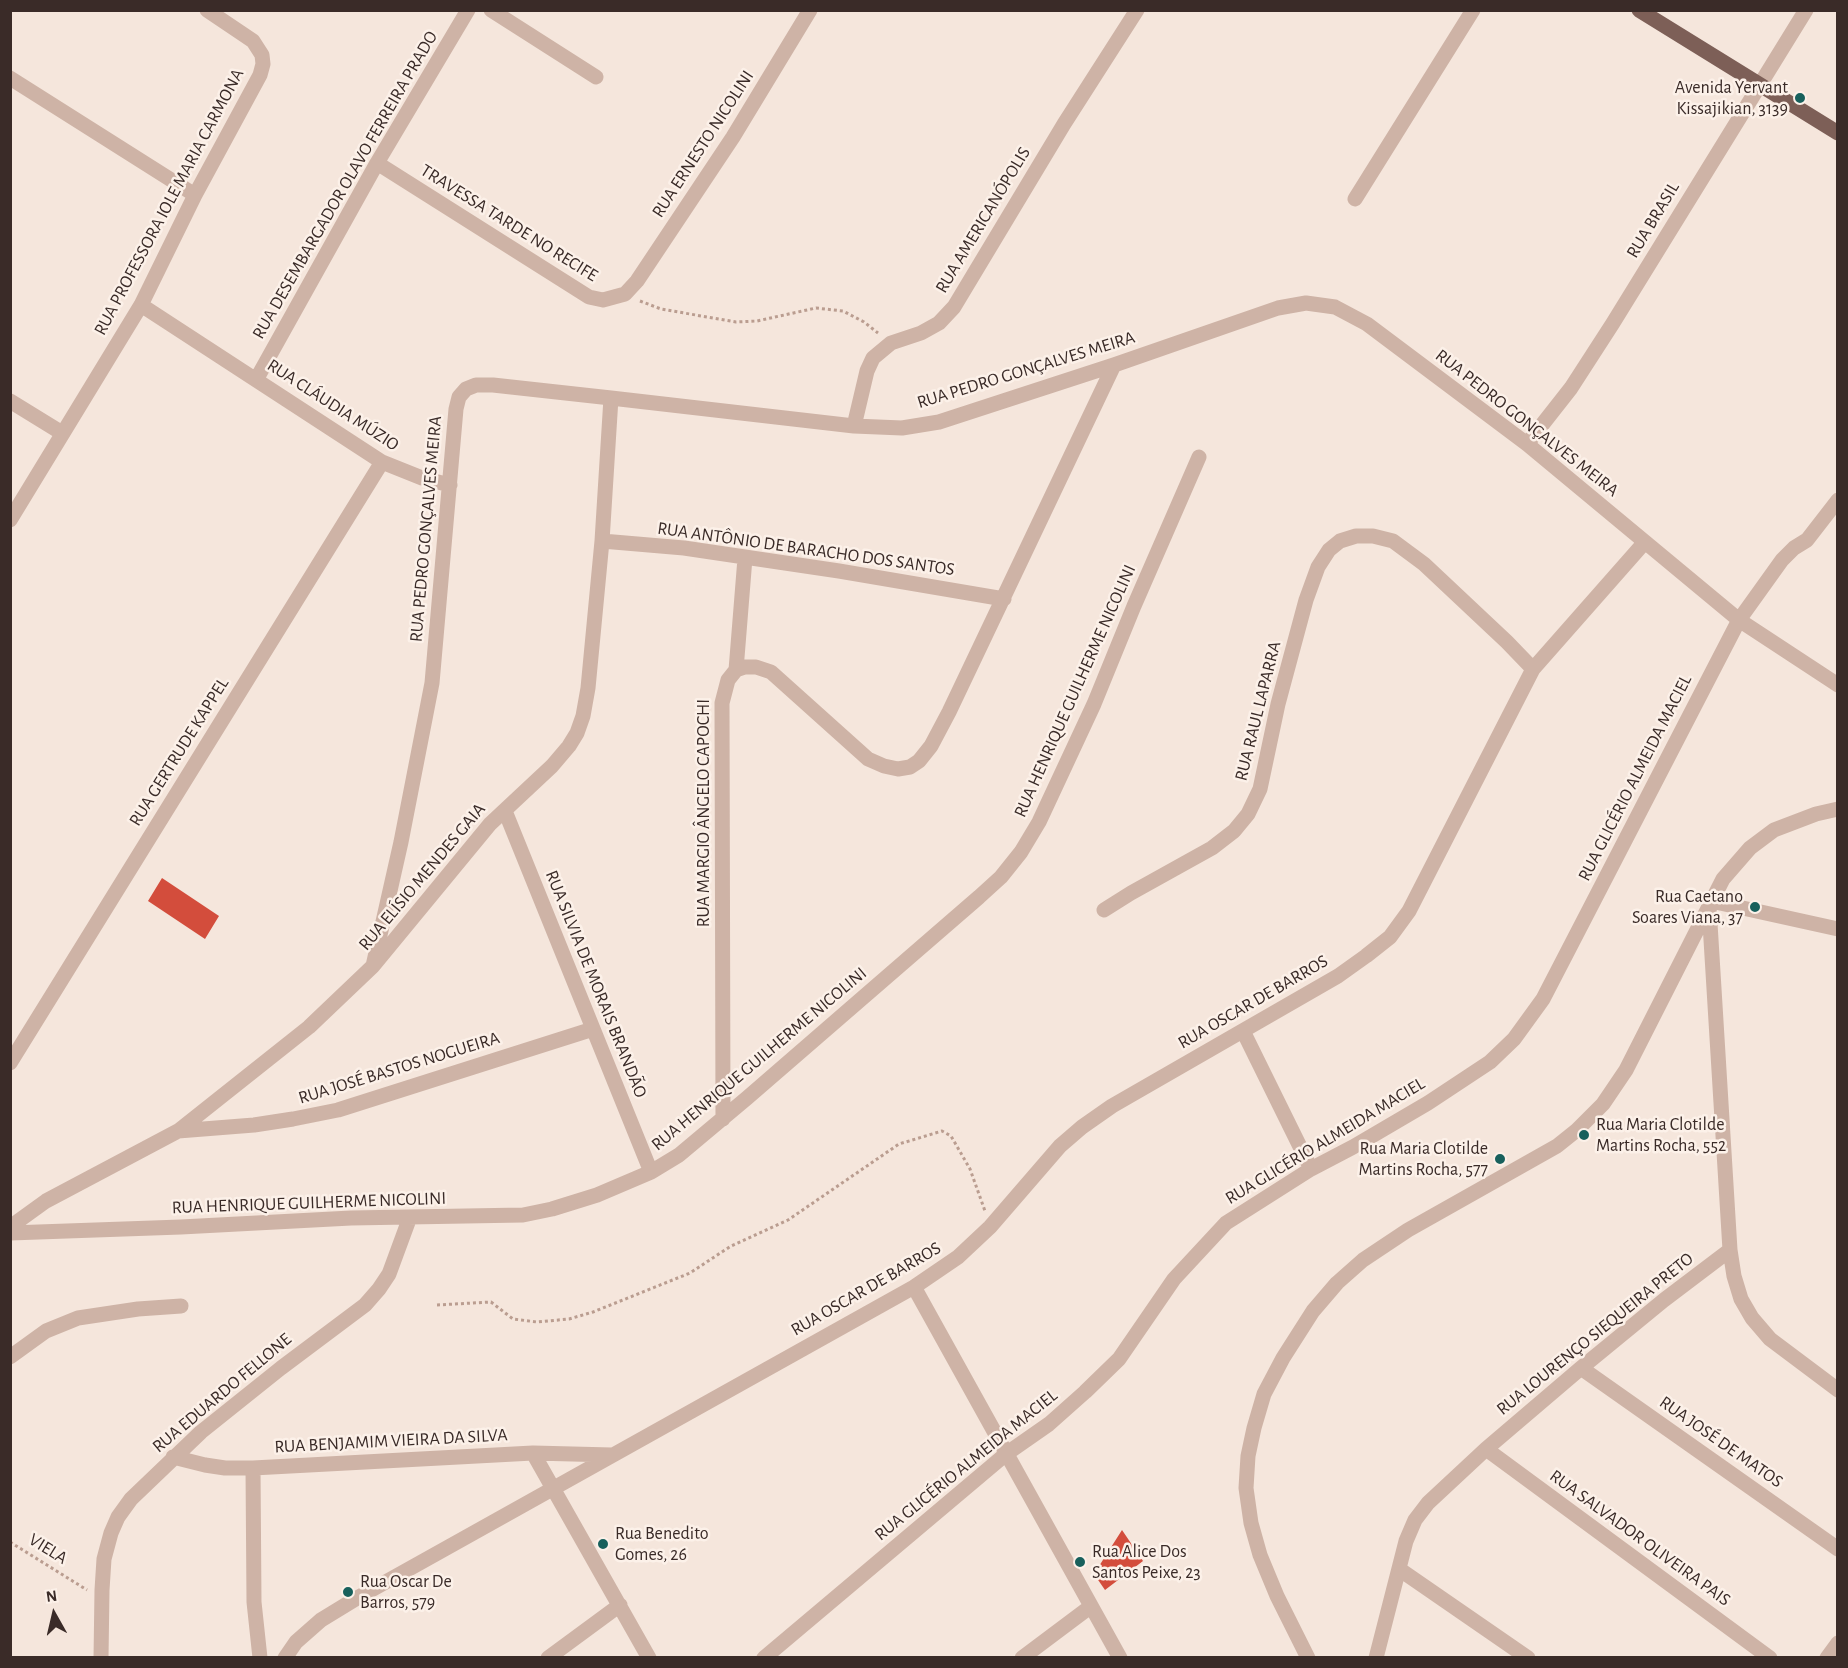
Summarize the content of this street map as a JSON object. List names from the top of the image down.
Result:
{
  "streets": {
    "street": [
      "RUA ERNESTO NICOLINI",
      "RUA DESEMBARGADOR OLAVO FERREIRA PRADO",
      "RUA PROFESSORA IOLE MARIA CARMONA",
      "RUA AMERICANÓPOLIS",
      "RUA BRASIL",
      "TRAVESSA TARDE NO RECIFE",
      "RUA PEDRO GONÇALVES MEIRA",
      "RUA CLÁUDIA MÚZIO",
      "RUA ANTÔNIO DE BARACHO DOS SANTOS",
      "RUA HENRIQUE GUILHERME NICOLINI",
      "RUA RAUL LAPARRA",
      "RUA GERTRUDE KAPPEL",
      "RUA GLICÉRIO ALMEIDA MACIEL",
      "RUA MARGIO ÂNGELO CAPOCHI",
      "RUA ELÍSIO MENDES GAIA",
      "RUA SILVIA DE MORAIS BRANDÃO",
      "RUA OSCAR DE BARROS",
      "RUA JOSÉ BASTOS NOGUEIRA",
      "RUA LOURENÇO SIEQUEIRA PRETO",
      "RUA EDUARDO FELLONE",
      "RUA BENJAMIM VIEIRA DA SILVA",
      "RUA JOSÉ DE MATOS",
      "RUA SALVADOR OLIVEIRA PAIS"
    ],
    "path": ["VIELA"]
  },
  "crossings": [
    ["RUA ERNESTO NICOLINI", "TRAVESSA TARDE NO RECIFE"],
    ["RUA DESEMBARGADOR OLAVO FERREIRA PRADO", "TRAVESSA TARDE NO RECIFE"],
    ["RUA DESEMBARGADOR OLAVO FERREIRA PRADO", "RUA CLÁUDIA MÚZIO"],
    ["RUA PROFESSORA IOLE MARIA CARMONA", "RUA CLÁUDIA MÚZIO"],
    ["RUA AMERICANÓPOLIS", "RUA PEDRO GONÇALVES MEIRA"],
    ["RUA BRASIL", "RUA PEDRO GONÇALVES MEIRA"],
    ["RUA PEDRO GONÇALVES MEIRA", "RUA CLÁUDIA MÚZIO"],
    ["RUA PEDRO GONÇALVES MEIRA", "RUA GLICÉRIO ALMEIDA MACIEL"],
    ["RUA PEDRO GONÇALVES MEIRA", "RUA ELÍSIO MENDES GAIA"],
    ["RUA PEDRO GONÇALVES MEIRA", "RUA OSCAR DE BARROS"],
    ["RUA CLÁUDIA MÚZIO", "RUA GERTRUDE KAPPEL"],
    ["RUA ANTÔNIO DE BARACHO DOS SANTOS", "RUA MARGIO ÂNGELO CAPOCHI"],
    ["RUA ANTÔNIO DE BARACHO DOS SANTOS", "RUA ELÍSIO MENDES GAIA"],
    ["RUA HENRIQUE GUILHERME NICOLINI", "RUA MARGIO ÂNGELO CAPOCHI"],
    ["RUA HENRIQUE GUILHERME NICOLINI", "RUA SILVIA DE MORAIS BRANDÃO"],
    ["RUA HENRIQUE GUILHERME NICOLINI", "RUA EDUARDO FELLONE"],
    ["RUA RAUL LAPARRA", "RUA OSCAR DE BARROS"],
    ["RUA ELÍSIO MENDES GAIA", "RUA SILVIA DE MORAIS BRANDÃO"],
    ["RUA ELÍSIO MENDES GAIA", "RUA JOSÉ BASTOS NOGUEIRA"],
    ["RUA SILVIA DE MORAIS BRANDÃO", "RUA JOSÉ BASTOS NOGUEIRA"],
    ["RUA OSCAR DE BARROS", "RUA BENJAMIM VIEIRA DA SILVA"],
    ["RUA LOURENÇO SIEQUEIRA PRETO", "RUA JOSÉ DE MATOS"],
    ["RUA LOURENÇO SIEQUEIRA PRETO", "RUA SALVADOR OLIVEIRA PAIS"],
    ["RUA EDUARDO FELLONE", "RUA BENJAMIM VIEIRA DA SILVA"],
    ["RUA EDUARDO FELLONE", "VIELA"]
  ],
  "places": [
    "Avenida Yervant Kissajikian, 3139",
    "Rua Caetano Soares Viana, 37",
    "Rua Maria Clotilde Martins Rocha, 552",
    "Rua Maria Clotilde Martins Rocha, 577",
    "Rua Benedito Gomes, 26",
    "Rua Alice Dos Santos Peixe, 23",
    "Rua Oscar De Barros, 579"
  ],
  "north": "top"
}
